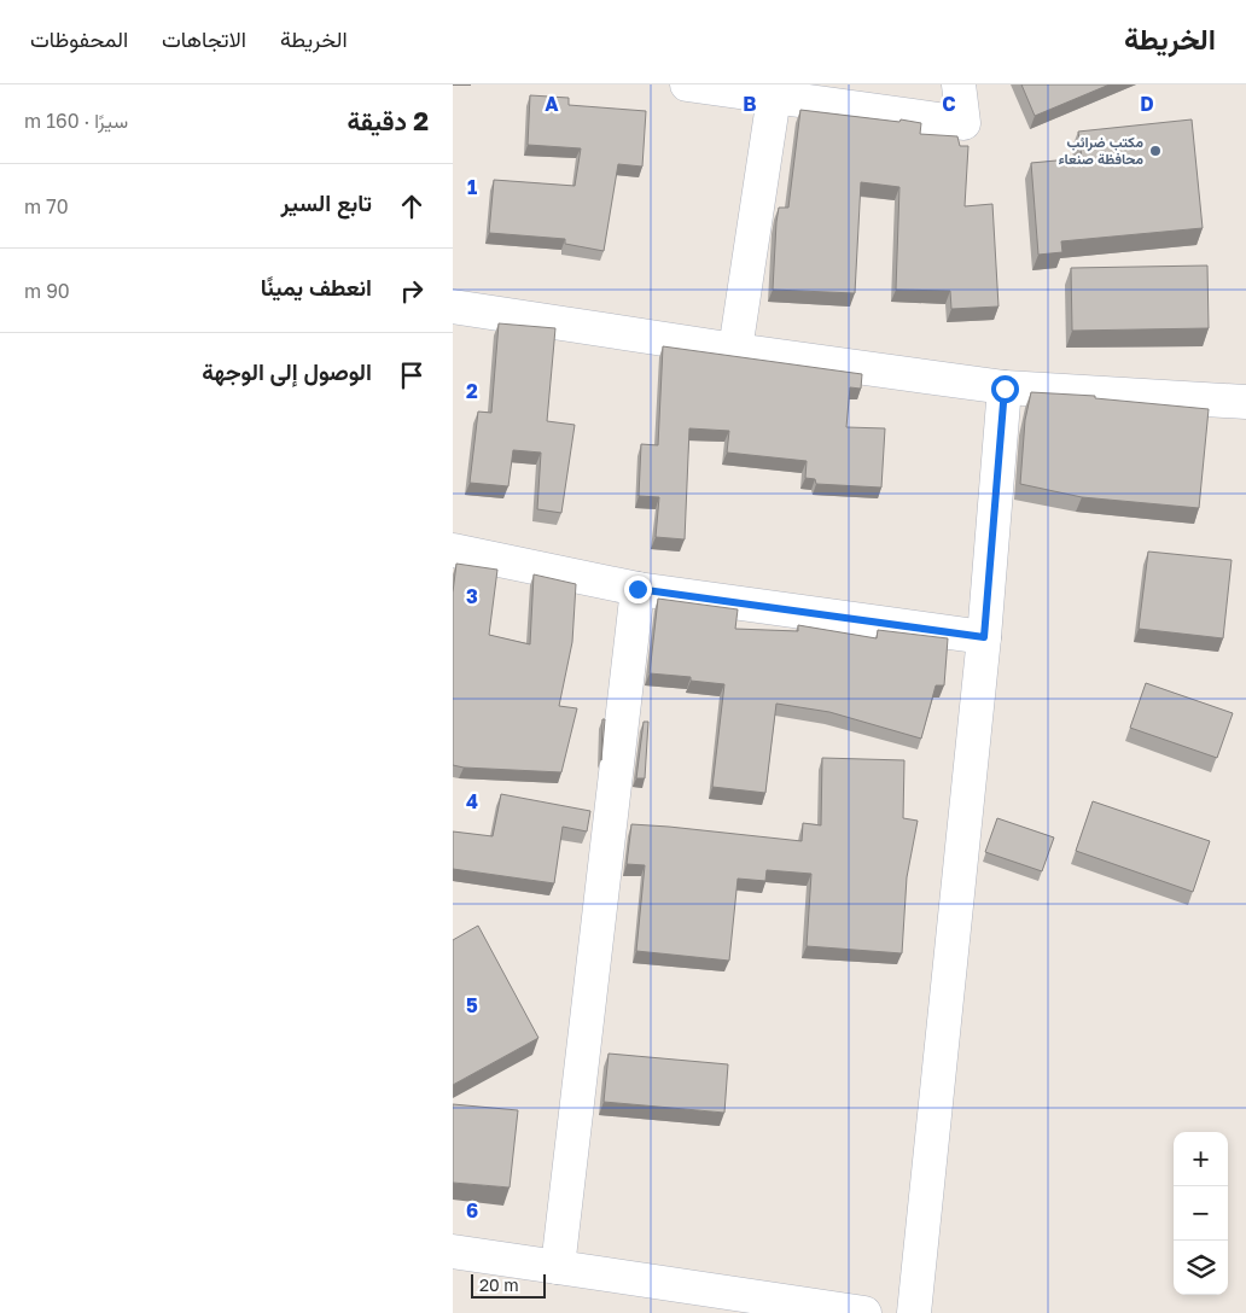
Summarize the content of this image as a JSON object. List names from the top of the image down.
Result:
{
  "places": ["مكتب ضرائب محافظة صنعاء"],
  "scale_bar": "20 m",
  "page": {
    "header": "الخريطة",
    "nav": ["الخريطة", "الاتجاهات", "المحفوظات"],
    "heading": ["2 دقيقة", "سيرًا · 160 m"],
    "list": [
      ["تابع السير", "70 m"],
      ["انعطف يمينًا", "90 m"],
      "الوصول إلى الوجهة"
    ],
    "map_buttons": ["+", "−"],
    "scale": "20 m"
  },
  "grid": {
    "columns": [
      "A",
      "B",
      "C",
      "D"
    ],
    "rows": [
      "1",
      "2",
      "3",
      "4",
      "5",
      "6"
    ]
  }
}
